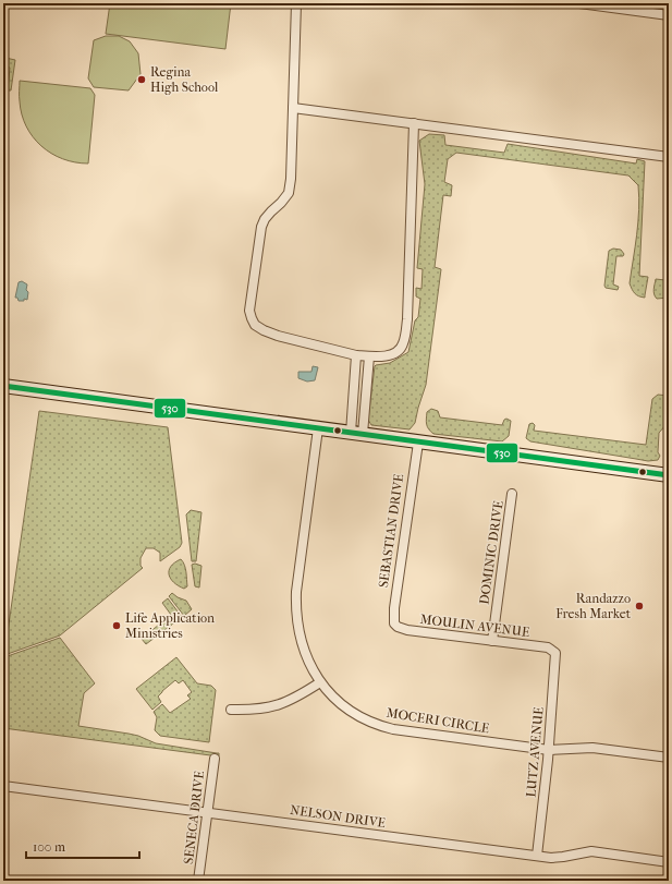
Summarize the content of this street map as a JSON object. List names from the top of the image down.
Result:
{
  "streets": {
    "street": [
      "SEBASTIAN DRIVE",
      "DOMINIC DRIVE",
      "MOULIN AVENUE",
      "MOCERI CIRCLE",
      "LUTZ AVENUE",
      "NELSON DRIVE",
      "SENECA DRIVE"
    ]
  },
  "crossings": [
    ["SEBASTIAN DRIVE", "MOULIN AVENUE"],
    ["DOMINIC DRIVE", "MOULIN AVENUE"],
    ["MOULIN AVENUE", "LUTZ AVENUE"],
    ["MOCERI CIRCLE", "LUTZ AVENUE"],
    ["LUTZ AVENUE", "NELSON DRIVE"],
    ["NELSON DRIVE", "SENECA DRIVE"]
  ],
  "places": ["Regina High School", "Randazzo Fresh Market", "Life Application Ministries"],
  "lines": ["transit line 530"],
  "scale_bar": "100 m"
}
